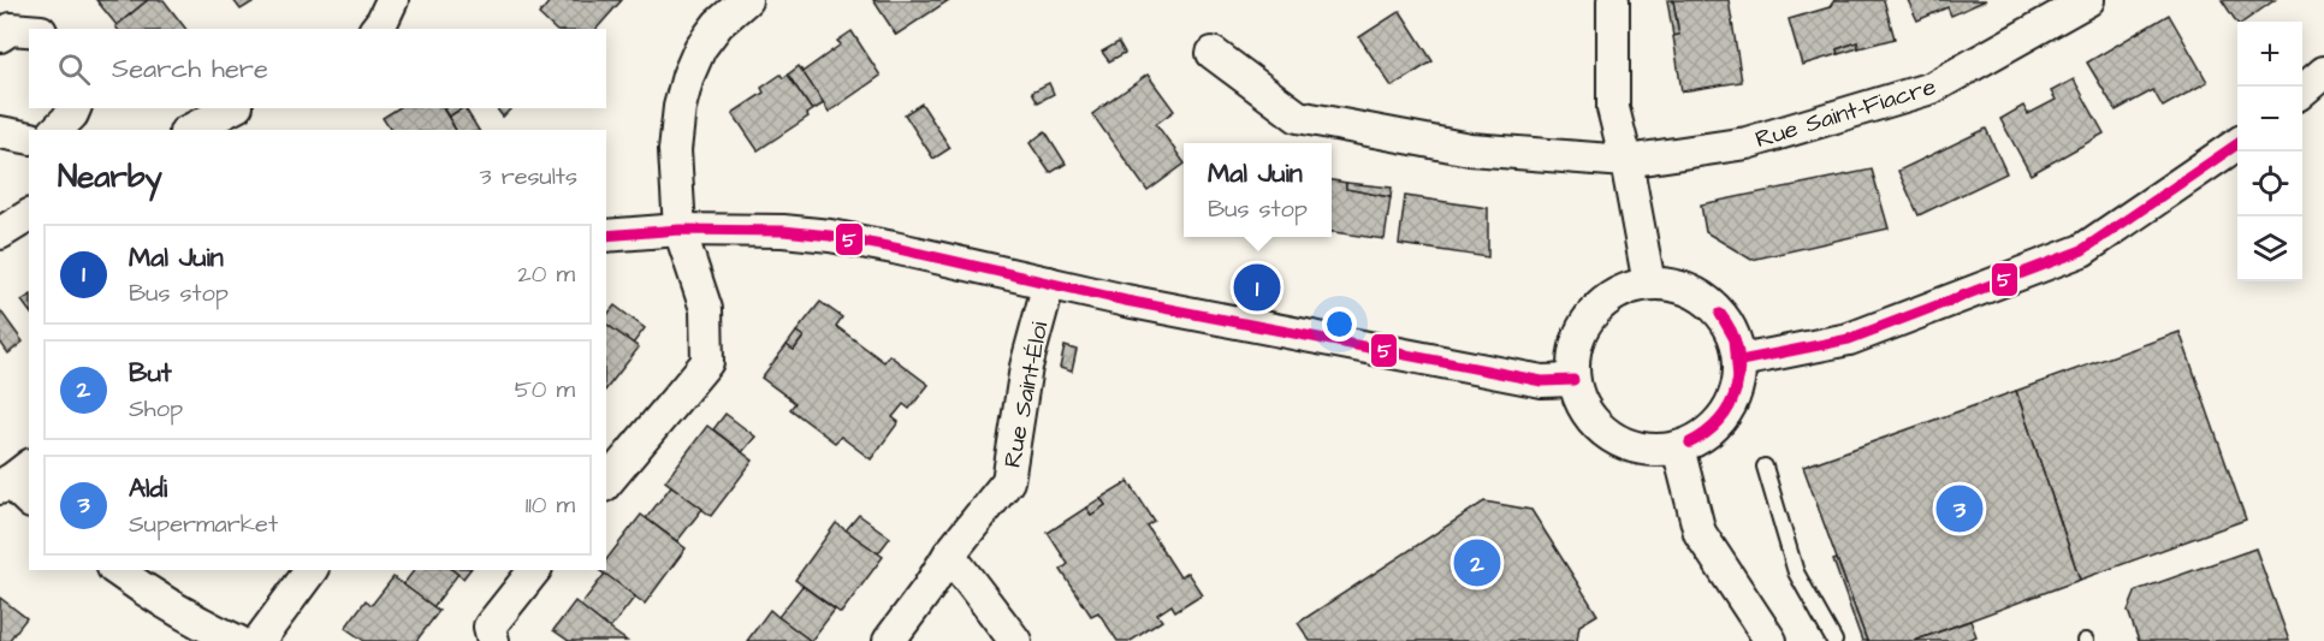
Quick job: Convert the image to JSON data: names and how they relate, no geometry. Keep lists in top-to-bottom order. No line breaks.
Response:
{"streets":{"street":["Rue Saint-Fiacre","Rue Saint-Éloi"]},"lines":["transit line 5"],"page":{"map_buttons":["+","−"],"search":"Search here","heading":["Nearby","3 results"],"popup":["Mal Juin","Bus stop"],"list":[{"mark":"1","name":"Mal Juin","note":"Bus stop","value":"20 m"},{"mark":"2","name":"But","note":"Shop","value":"50 m"},{"mark":"3","name":"Aldi","note":"Supermarket","value":"110 m"}],"pins":["1","3","2"]}}
